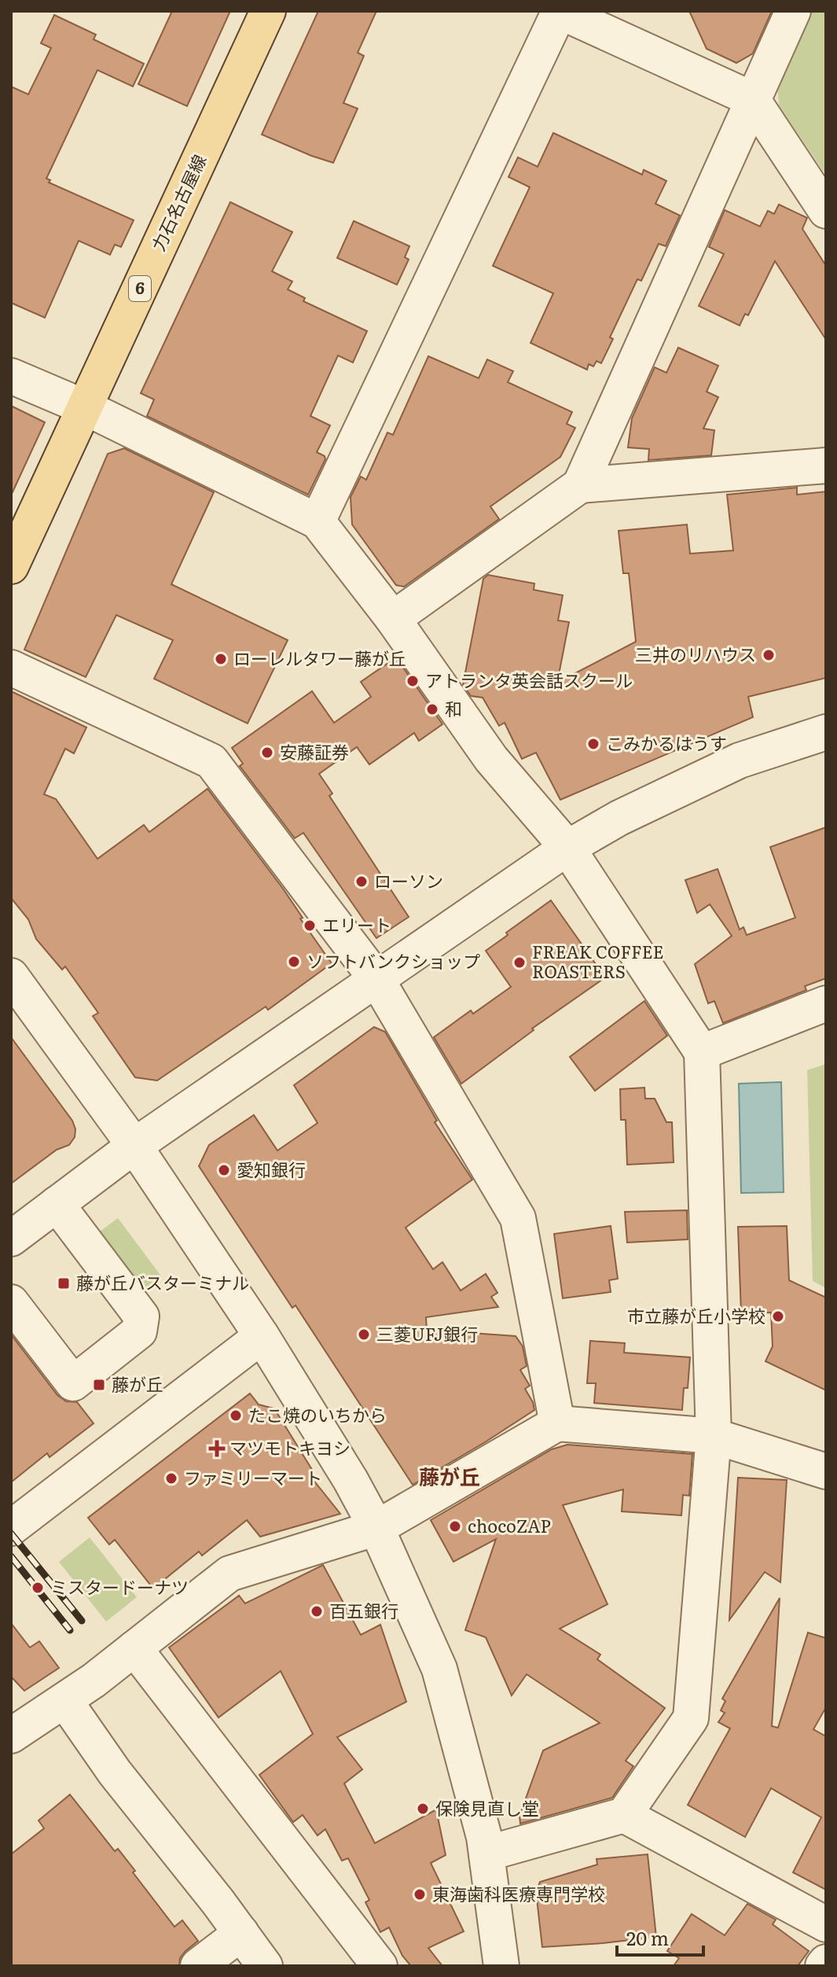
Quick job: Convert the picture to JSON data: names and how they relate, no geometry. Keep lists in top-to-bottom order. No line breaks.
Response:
{"streets":{"main road":["力石名古屋線","6"]},"districts":["藤が丘"],"places":{"other":["三井のリハウス","ローレルタワー藤が丘","アトランタ英会話スクール","和","こみかるはうす","安藤証券","ローソン","エリート","ソフトバンクショップ","FREAK COFFEE ROASTERS","愛知銀行","市立藤が丘小学校","三菱UFJ銀行","たこ焼のいちから","ファミリーマート","chocoZAP","ミスタードーナツ","百五銀行","保険見直し堂","東海歯科医療専門学校"],"transit":["藤が丘バスターミナル","藤が丘"],"health":["マツモトキヨシ"]},"scale_bar":"20 m"}
